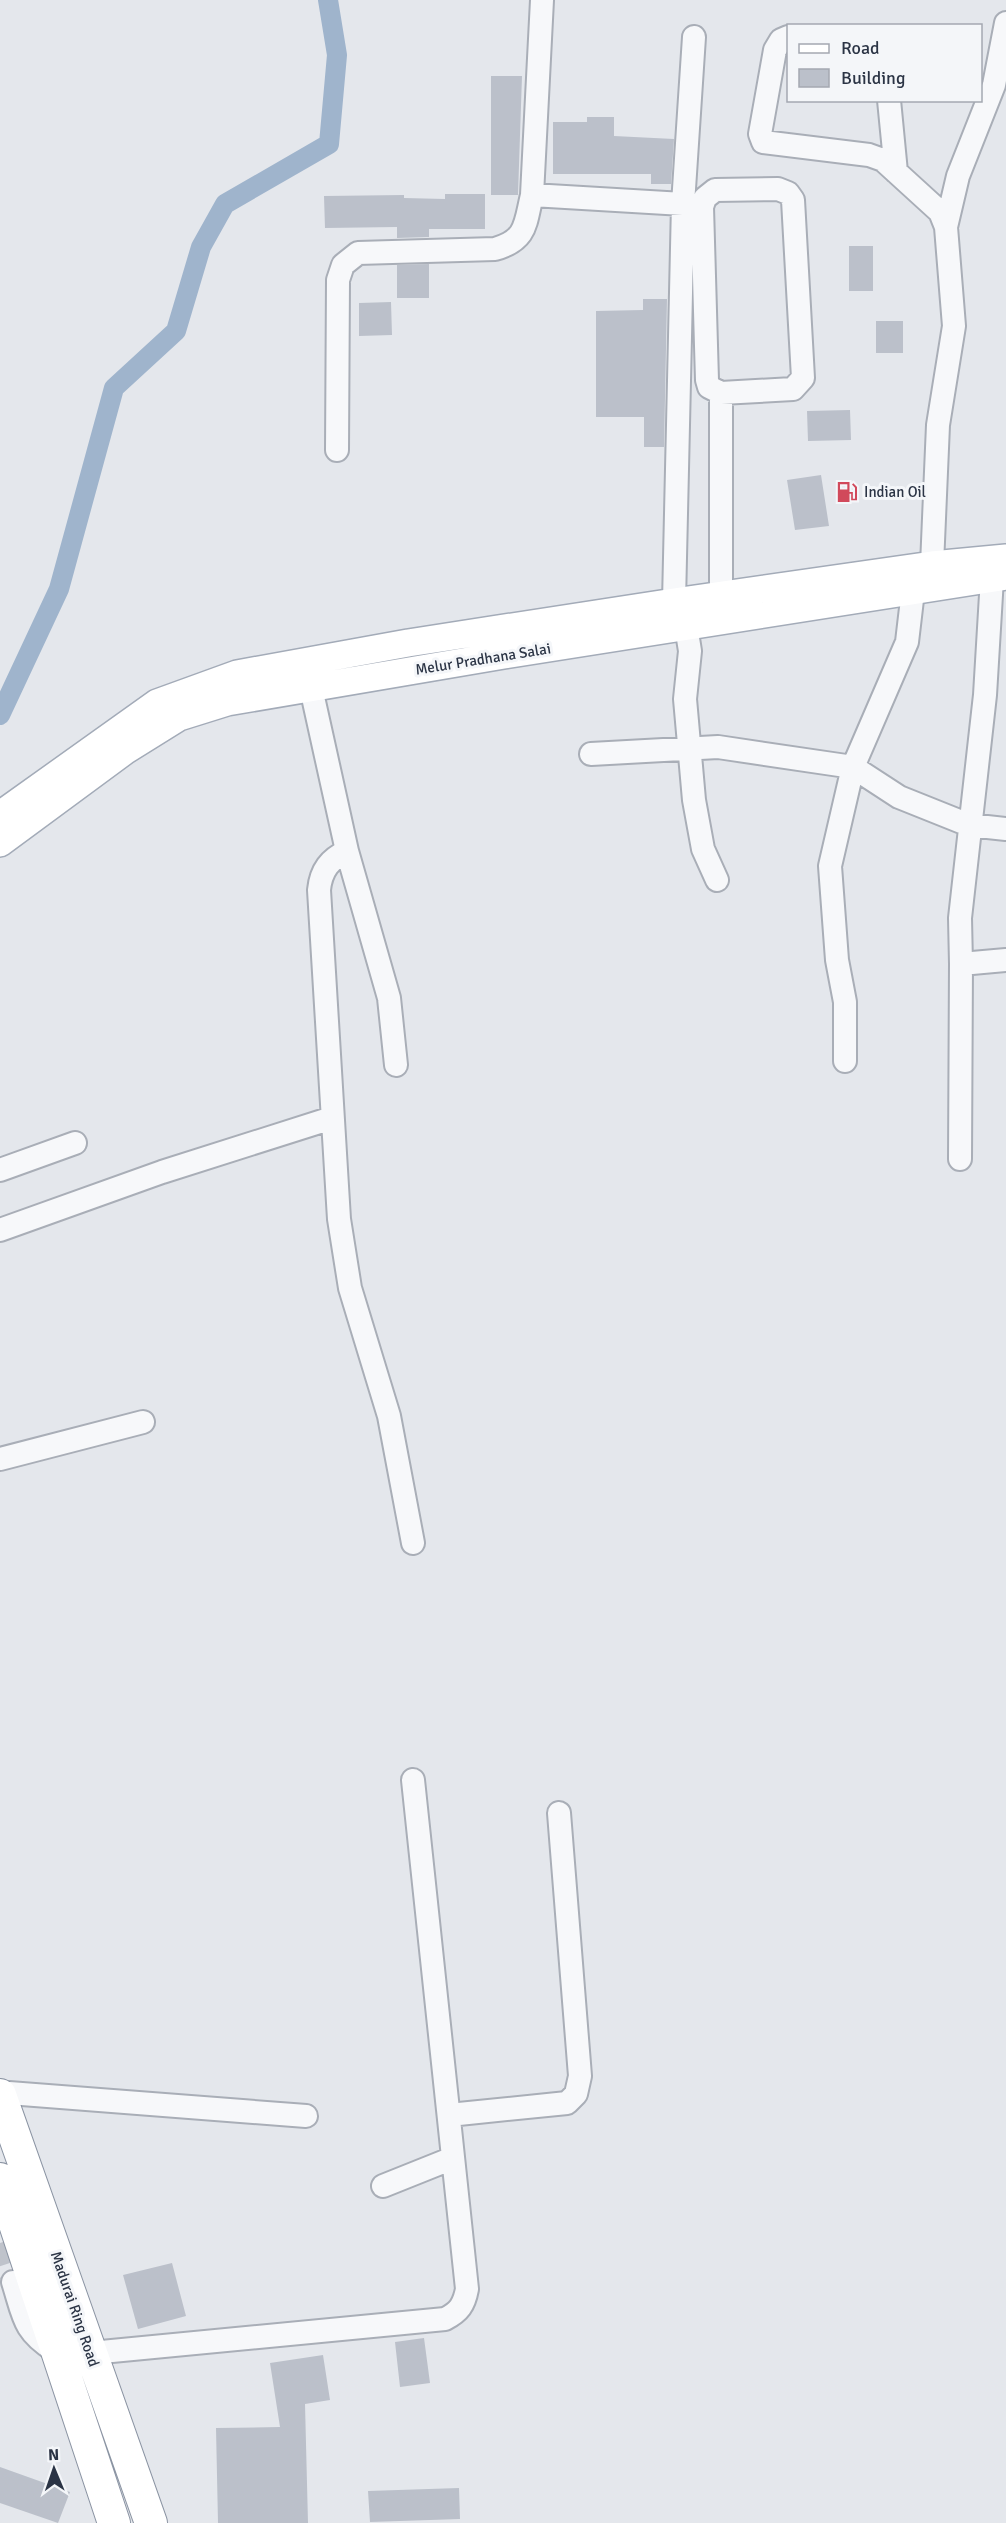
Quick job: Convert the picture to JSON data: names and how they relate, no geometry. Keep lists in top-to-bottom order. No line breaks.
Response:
{"streets":{"highway":["Madurai Ring Road"],"main road":["Melur Pradhana Salai"]},"places":{"fuel station":["Indian Oil"]},"legend":["Road","Building"],"north":"top"}
